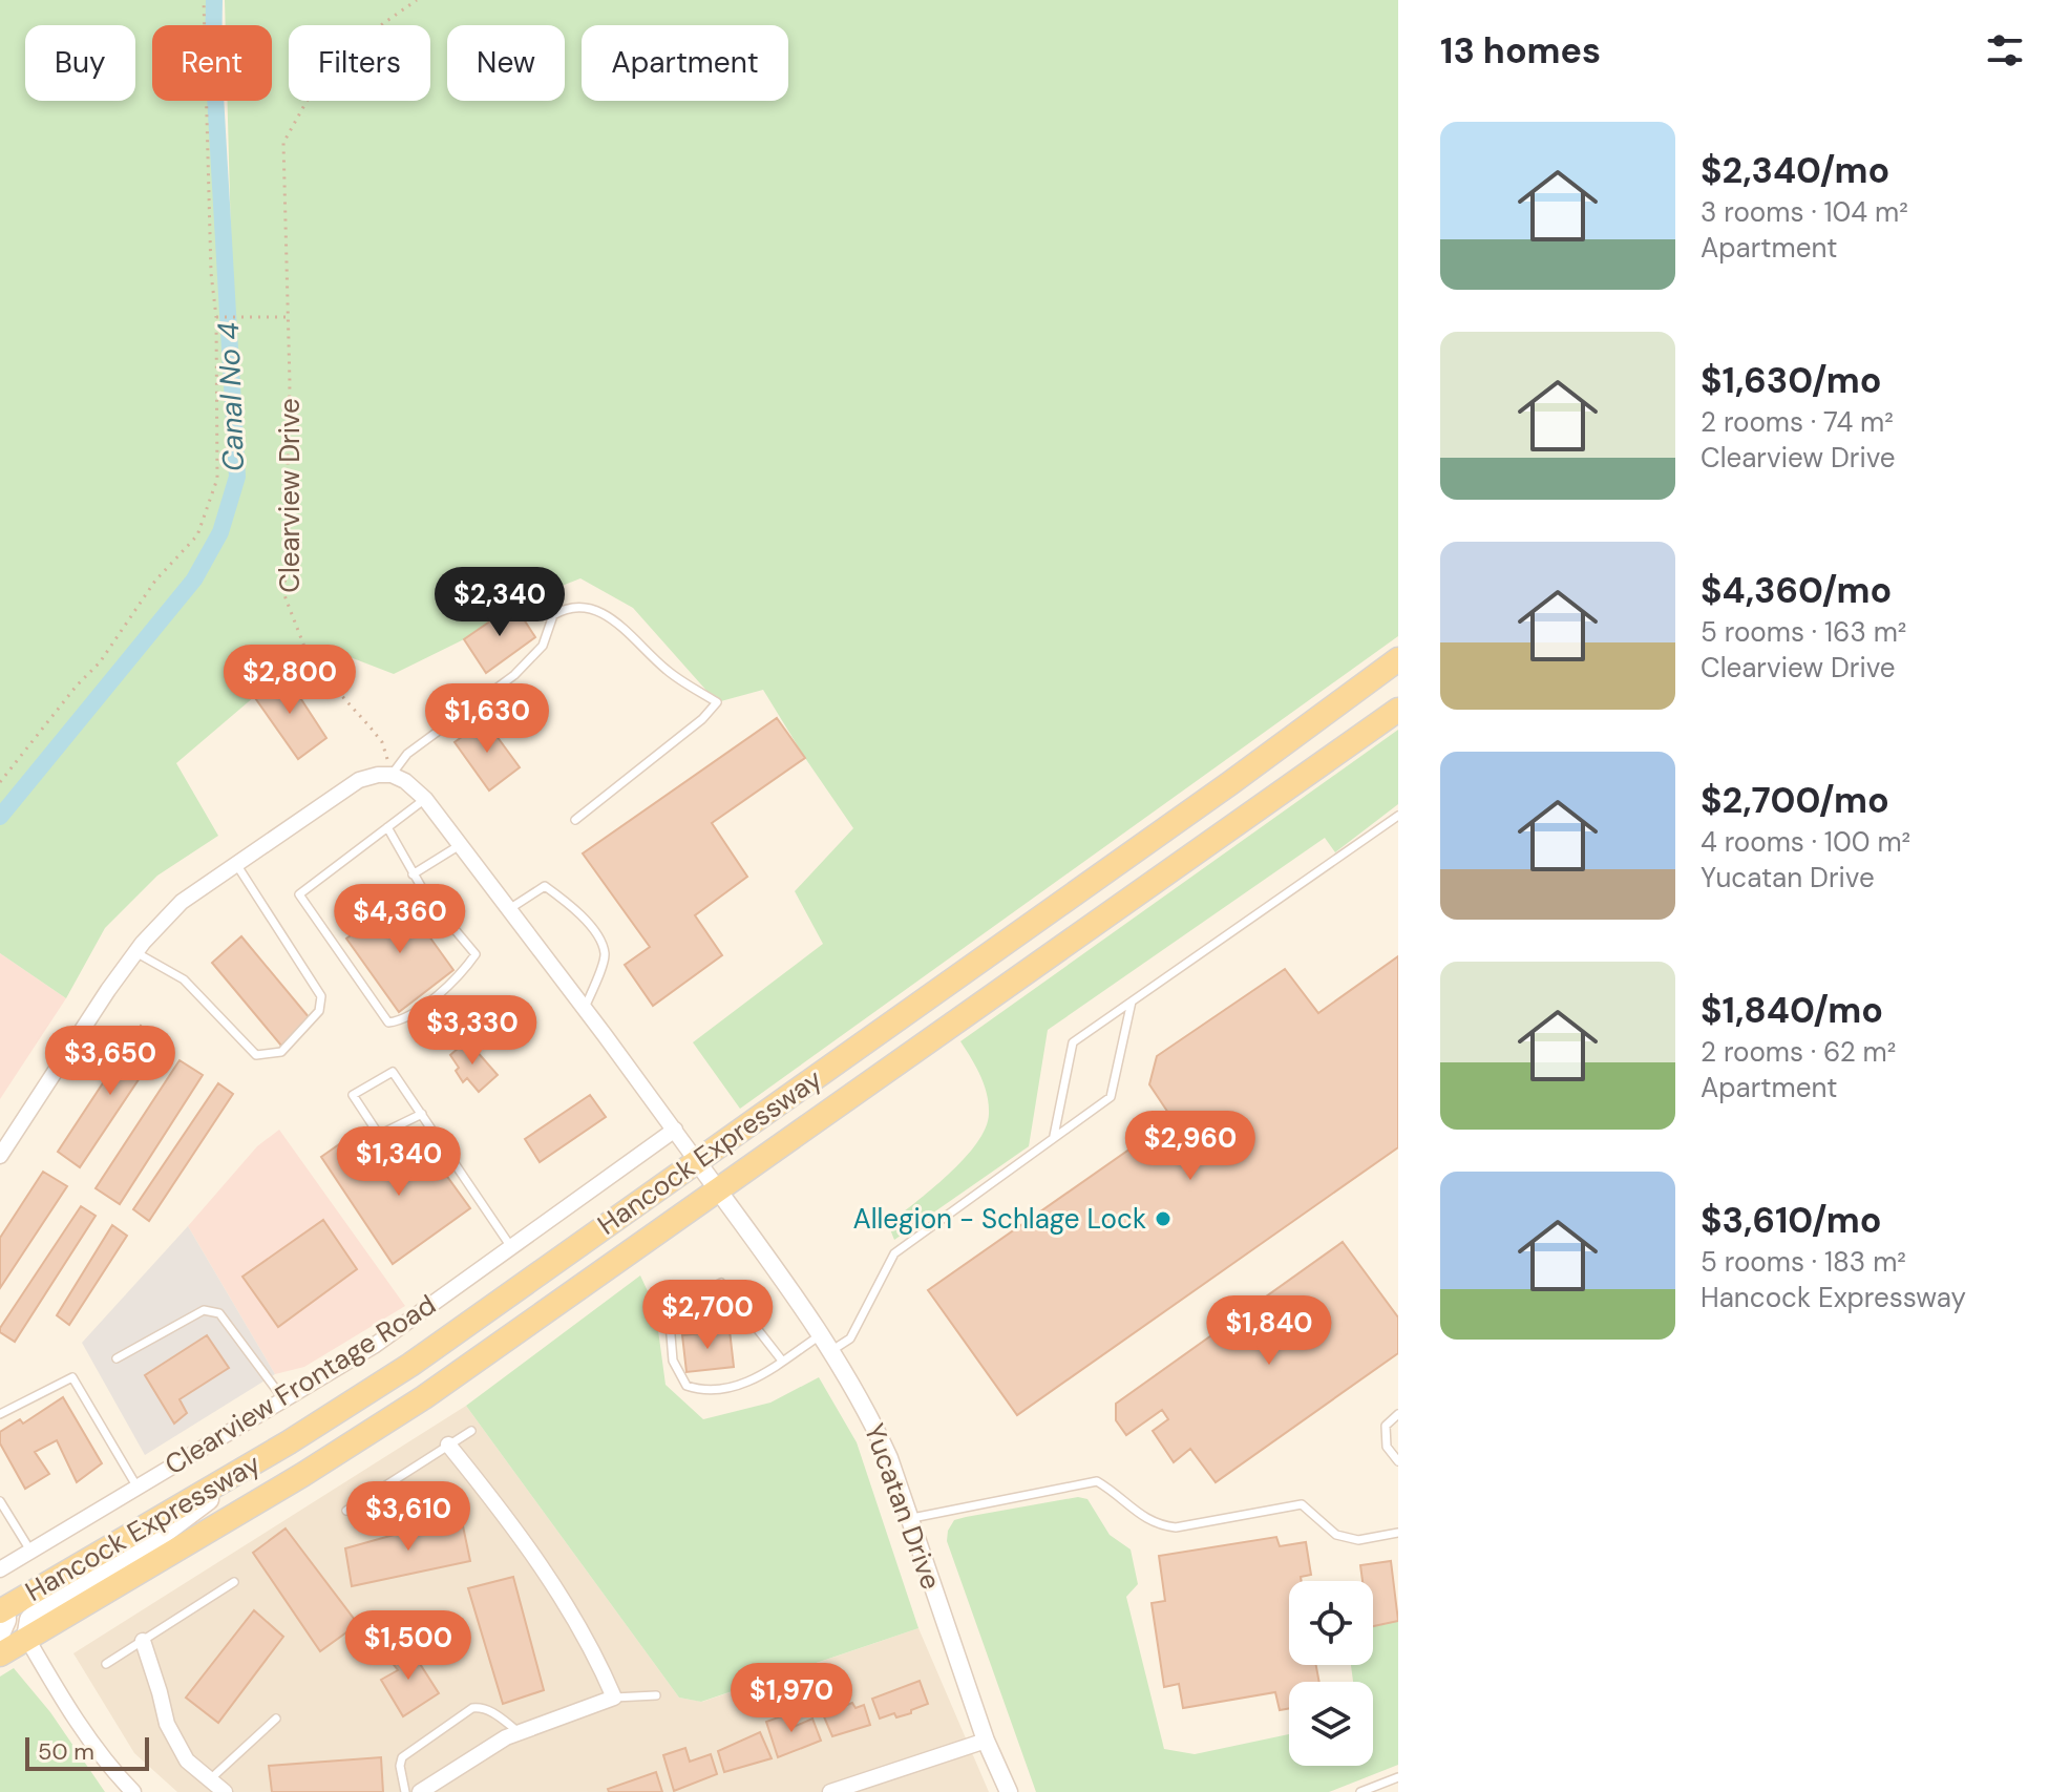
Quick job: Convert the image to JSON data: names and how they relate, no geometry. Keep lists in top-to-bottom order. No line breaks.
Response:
{"streets":{"main road":["Hancock Expressway"],"street":["Clearview Frontage Road","Yucatan Drive"],"path":["Clearview Drive"]},"crossings":[["Hancock Expressway","Yucatan Drive"]],"water":["Canal No 4"],"places":["Allegion - Schlage Lock"],"scale_bar":"50 m","page":{"heading":"13 homes","chip":["Buy","Rent","Filters","New","Apartment"],"list":[{"name":"$2,340/mo","note":"3 rooms · 104 m² · Apartment"},{"name":"$1,630/mo","note":"2 rooms · 74 m² · Clearview Drive"},{"name":"$4,360/mo","note":"5 rooms · 163 m² · Clearview Drive"},{"name":"$2,700/mo","note":"4 rooms · 100 m² · Yucatan Drive"},{"name":"$1,840/mo","note":"2 rooms · 62 m² · Apartment"},{"name":"$3,610/mo","note":"5 rooms · 183 m² · Hancock Expressway"}],"price":["$2,340","$2,800","$1,630","$4,360","$3,330","$3,650","$2,960","$1,340","$2,700","$1,840","$3,610","$1,500","$1,970"],"scale":"50 m"}}
